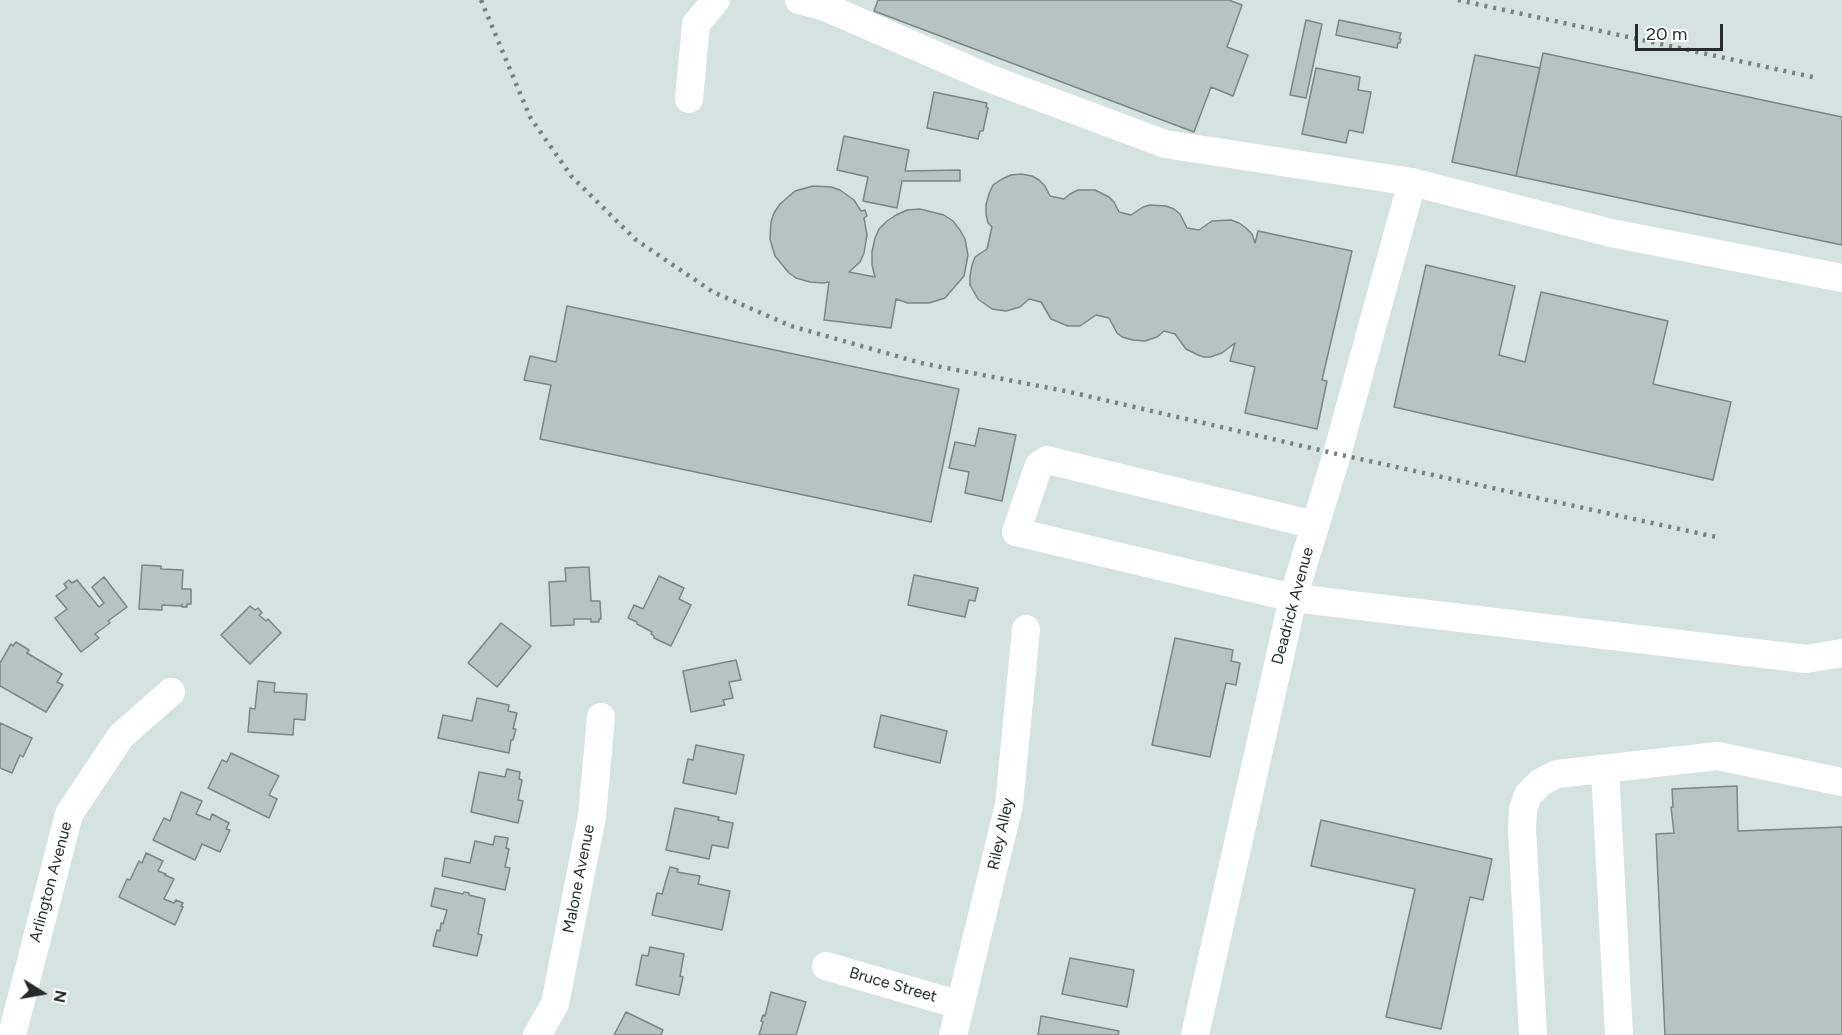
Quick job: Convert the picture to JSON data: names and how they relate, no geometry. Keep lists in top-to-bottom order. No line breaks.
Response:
{"streets":{"street":["Deadrick Avenue","Riley Alley","Malone Avenue","Arlington Avenue","Bruce Street"]},"crossings":[["Riley Alley","Bruce Street"]],"scale_bar":"20 m","north":"right"}
